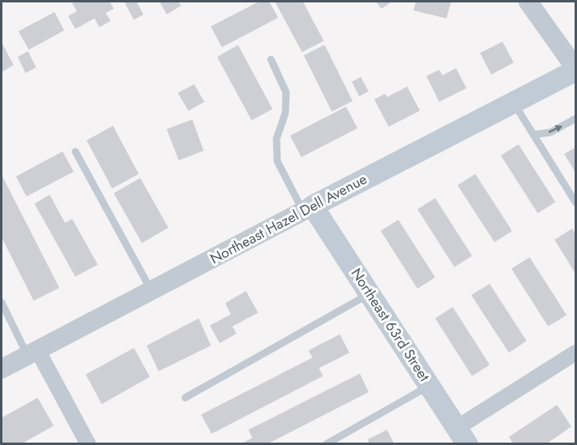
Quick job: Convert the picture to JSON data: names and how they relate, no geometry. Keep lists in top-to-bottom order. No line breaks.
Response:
{"streets":{"main road":["Northeast Hazel Dell Avenue","Northeast 63rd Street"]},"crossings":[["Northeast Hazel Dell Avenue","Northeast 63rd Street"]]}
